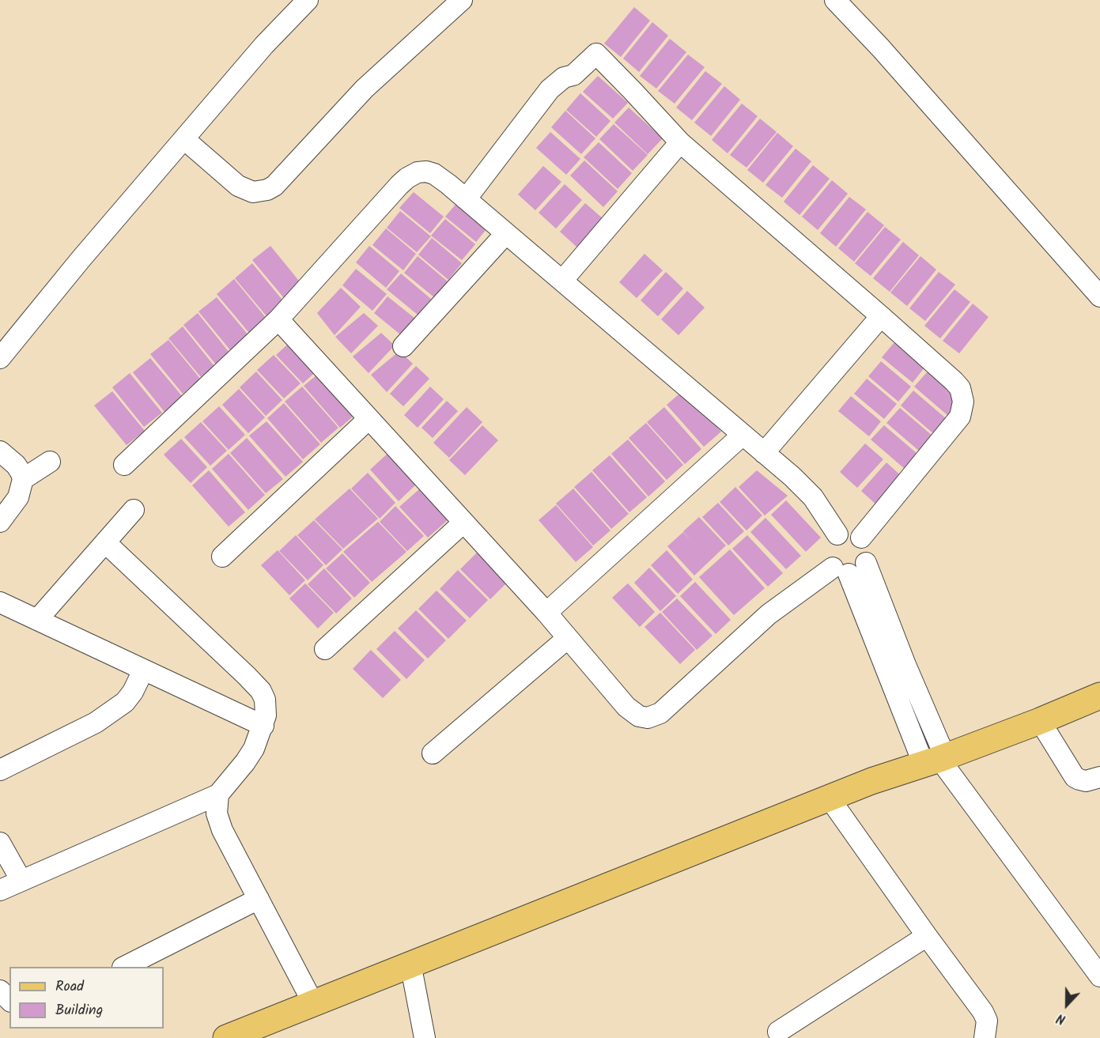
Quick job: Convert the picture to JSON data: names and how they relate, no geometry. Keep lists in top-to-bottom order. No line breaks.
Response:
{"legend":["Road","Building"],"north":"bottom"}
